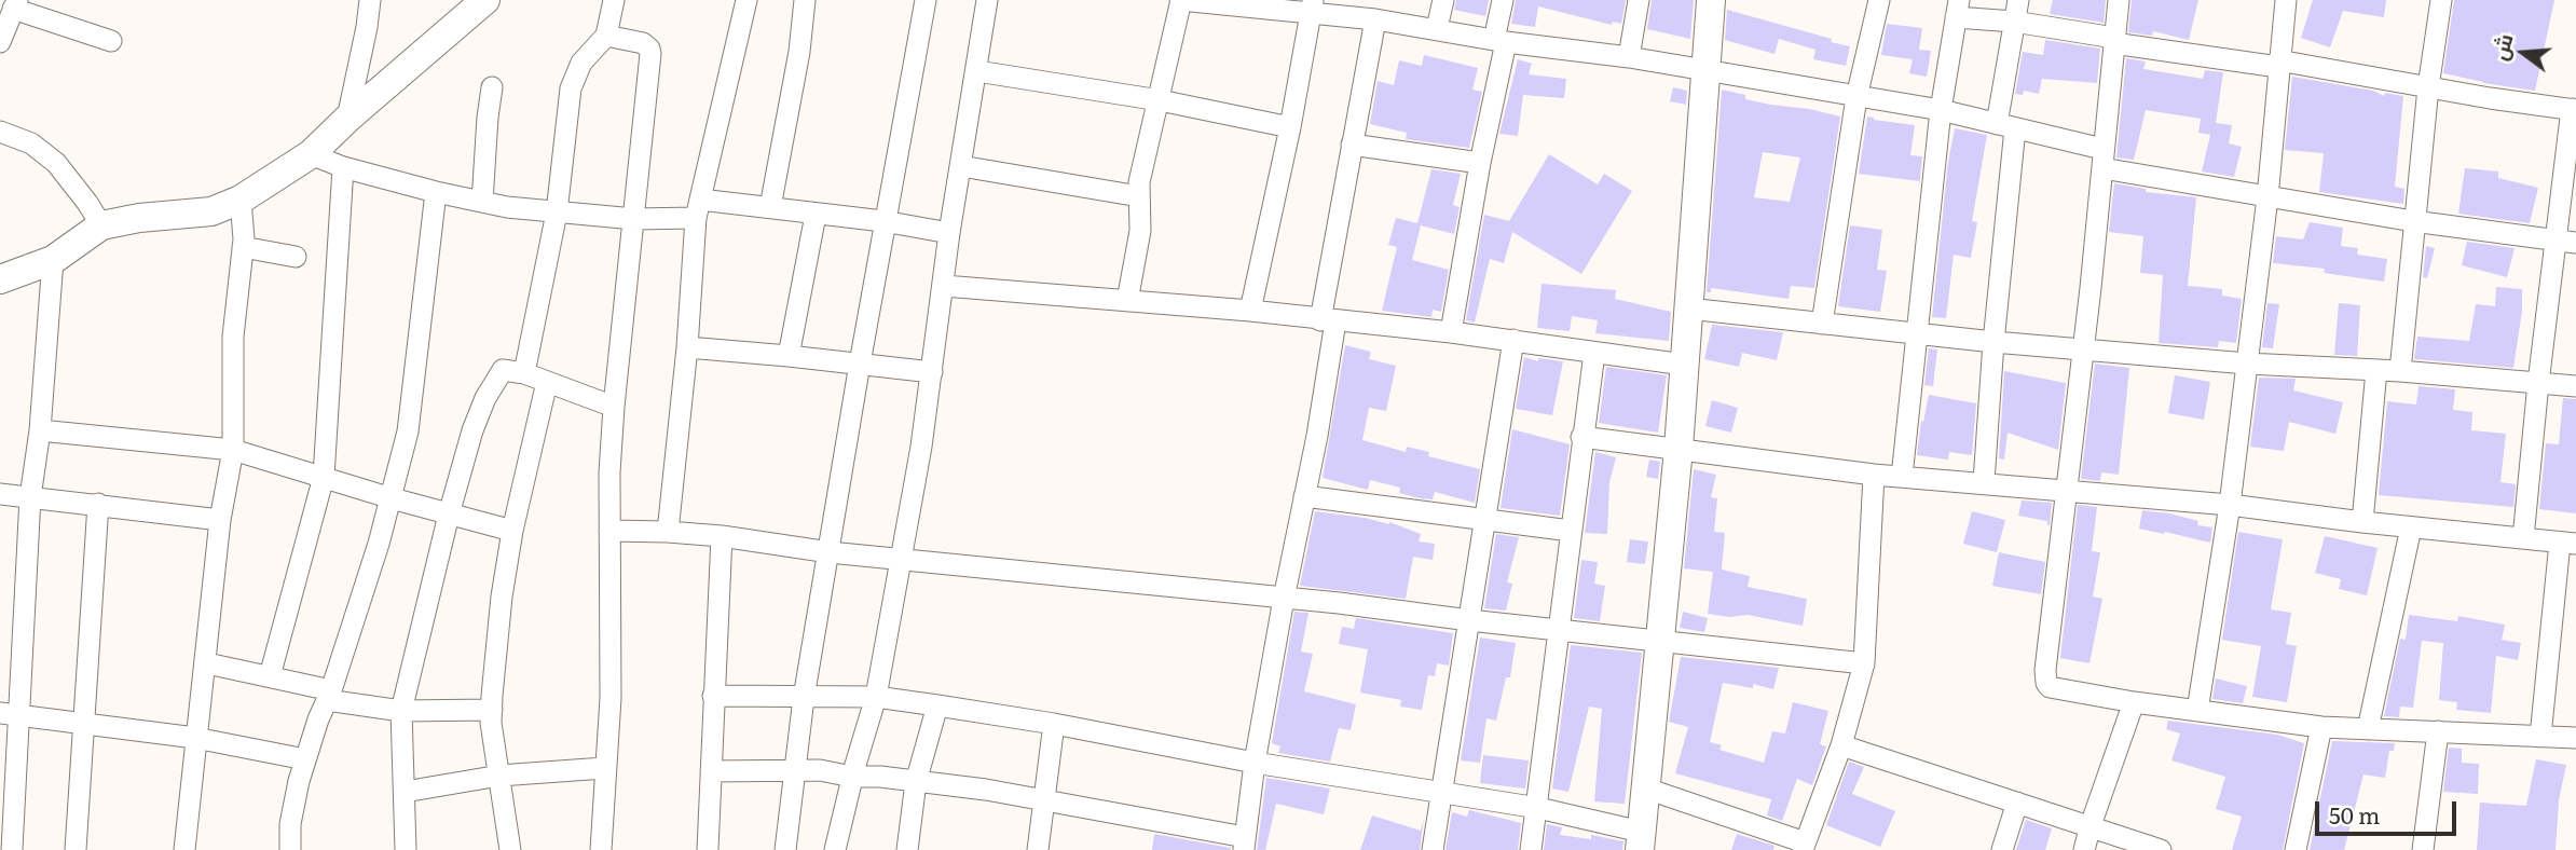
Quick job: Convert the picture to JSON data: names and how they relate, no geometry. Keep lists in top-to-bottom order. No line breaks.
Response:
{"scale_bar":"50 m","north":"left"}
